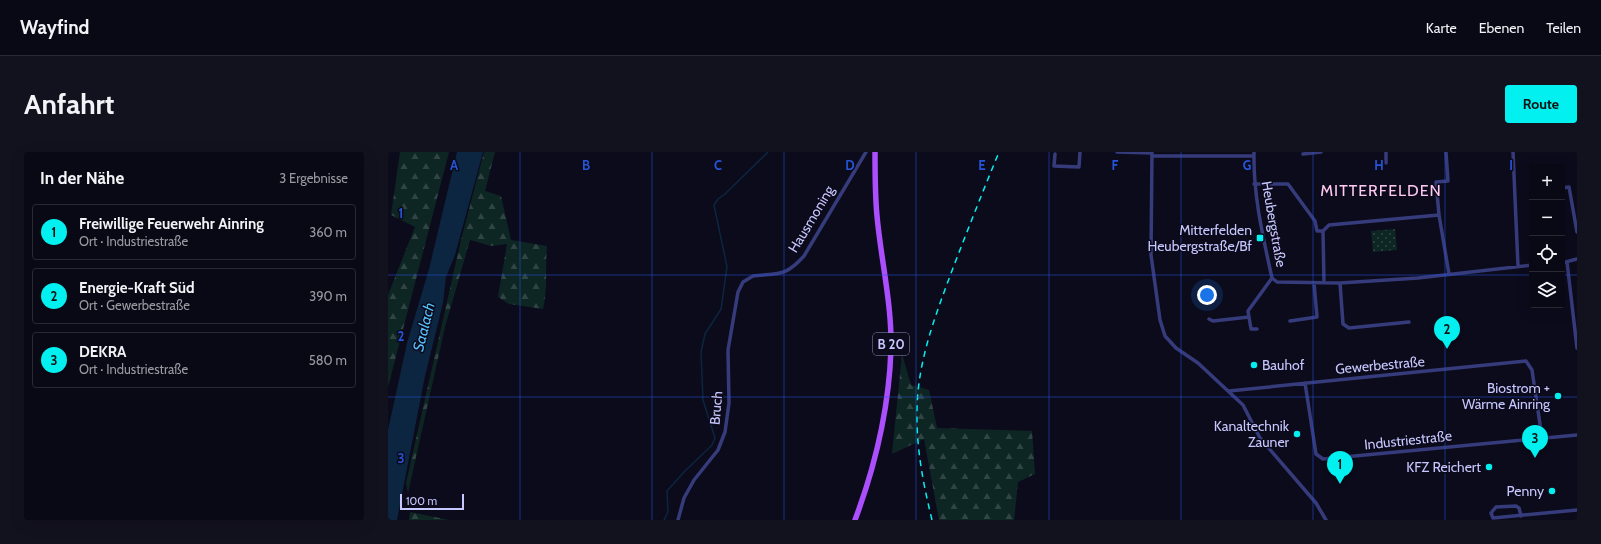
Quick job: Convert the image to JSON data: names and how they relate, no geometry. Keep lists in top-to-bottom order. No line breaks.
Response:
{"streets":{"main road":["B 20"],"street":["Hausmoning","Heubergstraße","Gewerbestraße","Bruch","Industriestraße"]},"crossings":[["Hausmoning","Bruch"],["Gewerbestraße","Industriestraße"]],"districts":["MITTERFELDEN"],"water":["Saalach"],"places":{"transit":["Mitterfelden Heubergstraße/Bf"],"other":["Bauhof","Biostrom + Wärme Ainring","Kanaltechnik Zauner","KFZ Reichert","Penny"]},"scale_bar":"100 m","page":{"header":"Wayfind","nav":["Karte","Ebenen","Teilen"],"buttons":"Route","title":"Anfahrt","heading":["In der Nähe","3 Ergebnisse"],"map_buttons":["+","−"],"list":[{"mark":"1","name":"Freiwillige Feuerwehr Ainring","note":"Ort · Industriestraße","value":"360 m"},{"mark":"2","name":"Energie-Kraft Süd","note":"Ort · Gewerbestraße","value":"390 m"},{"mark":"3","name":"DEKRA","note":"Ort · Industriestraße","value":"580 m"}],"pins":["2","3","1"],"scale":"100 m"},"grid":{"columns":["A","B","C","D","E","F","G","H","I"],"rows":["1","2","3"]}}
